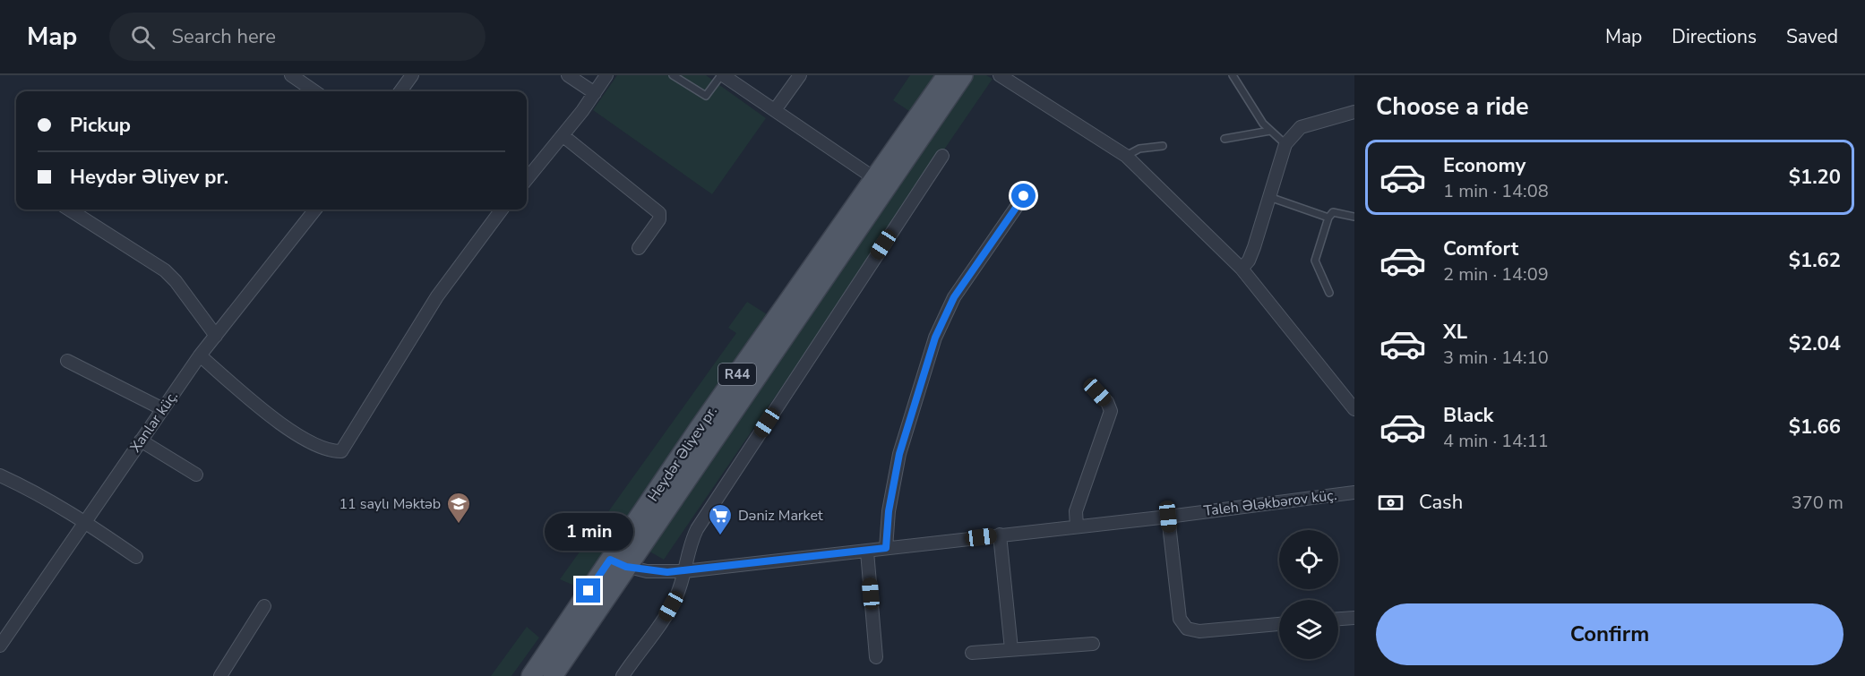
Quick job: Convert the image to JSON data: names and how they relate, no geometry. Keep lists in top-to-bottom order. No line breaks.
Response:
{"streets":{"main road":["R44","Heydər Əliyev pr."],"street":["Xanlar küç.","Taleh Ələkbərov küç."]},"crossings":[["Heydər Əliyev pr.","Taleh Ələkbərov küç."]],"places":{"school or university":["11 saylı Məktəb"],"supermarket":["Dəniz Market"]},"page":{"header":"Map","search":"Search here","nav":["Map","Directions","Saved"],"heading":"Choose a ride","banner":["Pickup","Heydər Əliyev pr."],"list":[{"name":"Economy","note":"1 min · 14:08","value":"$1.20"},{"name":"Comfort","note":"2 min · 14:09","value":"$1.62"},{"name":"XL","note":"3 min · 14:10","value":"$2.04"},{"name":"Black","note":"4 min · 14:11","value":"$1.66"}],"pay":["Cash","370 m"],"bubble":"1 min","buttons":"Confirm"}}
